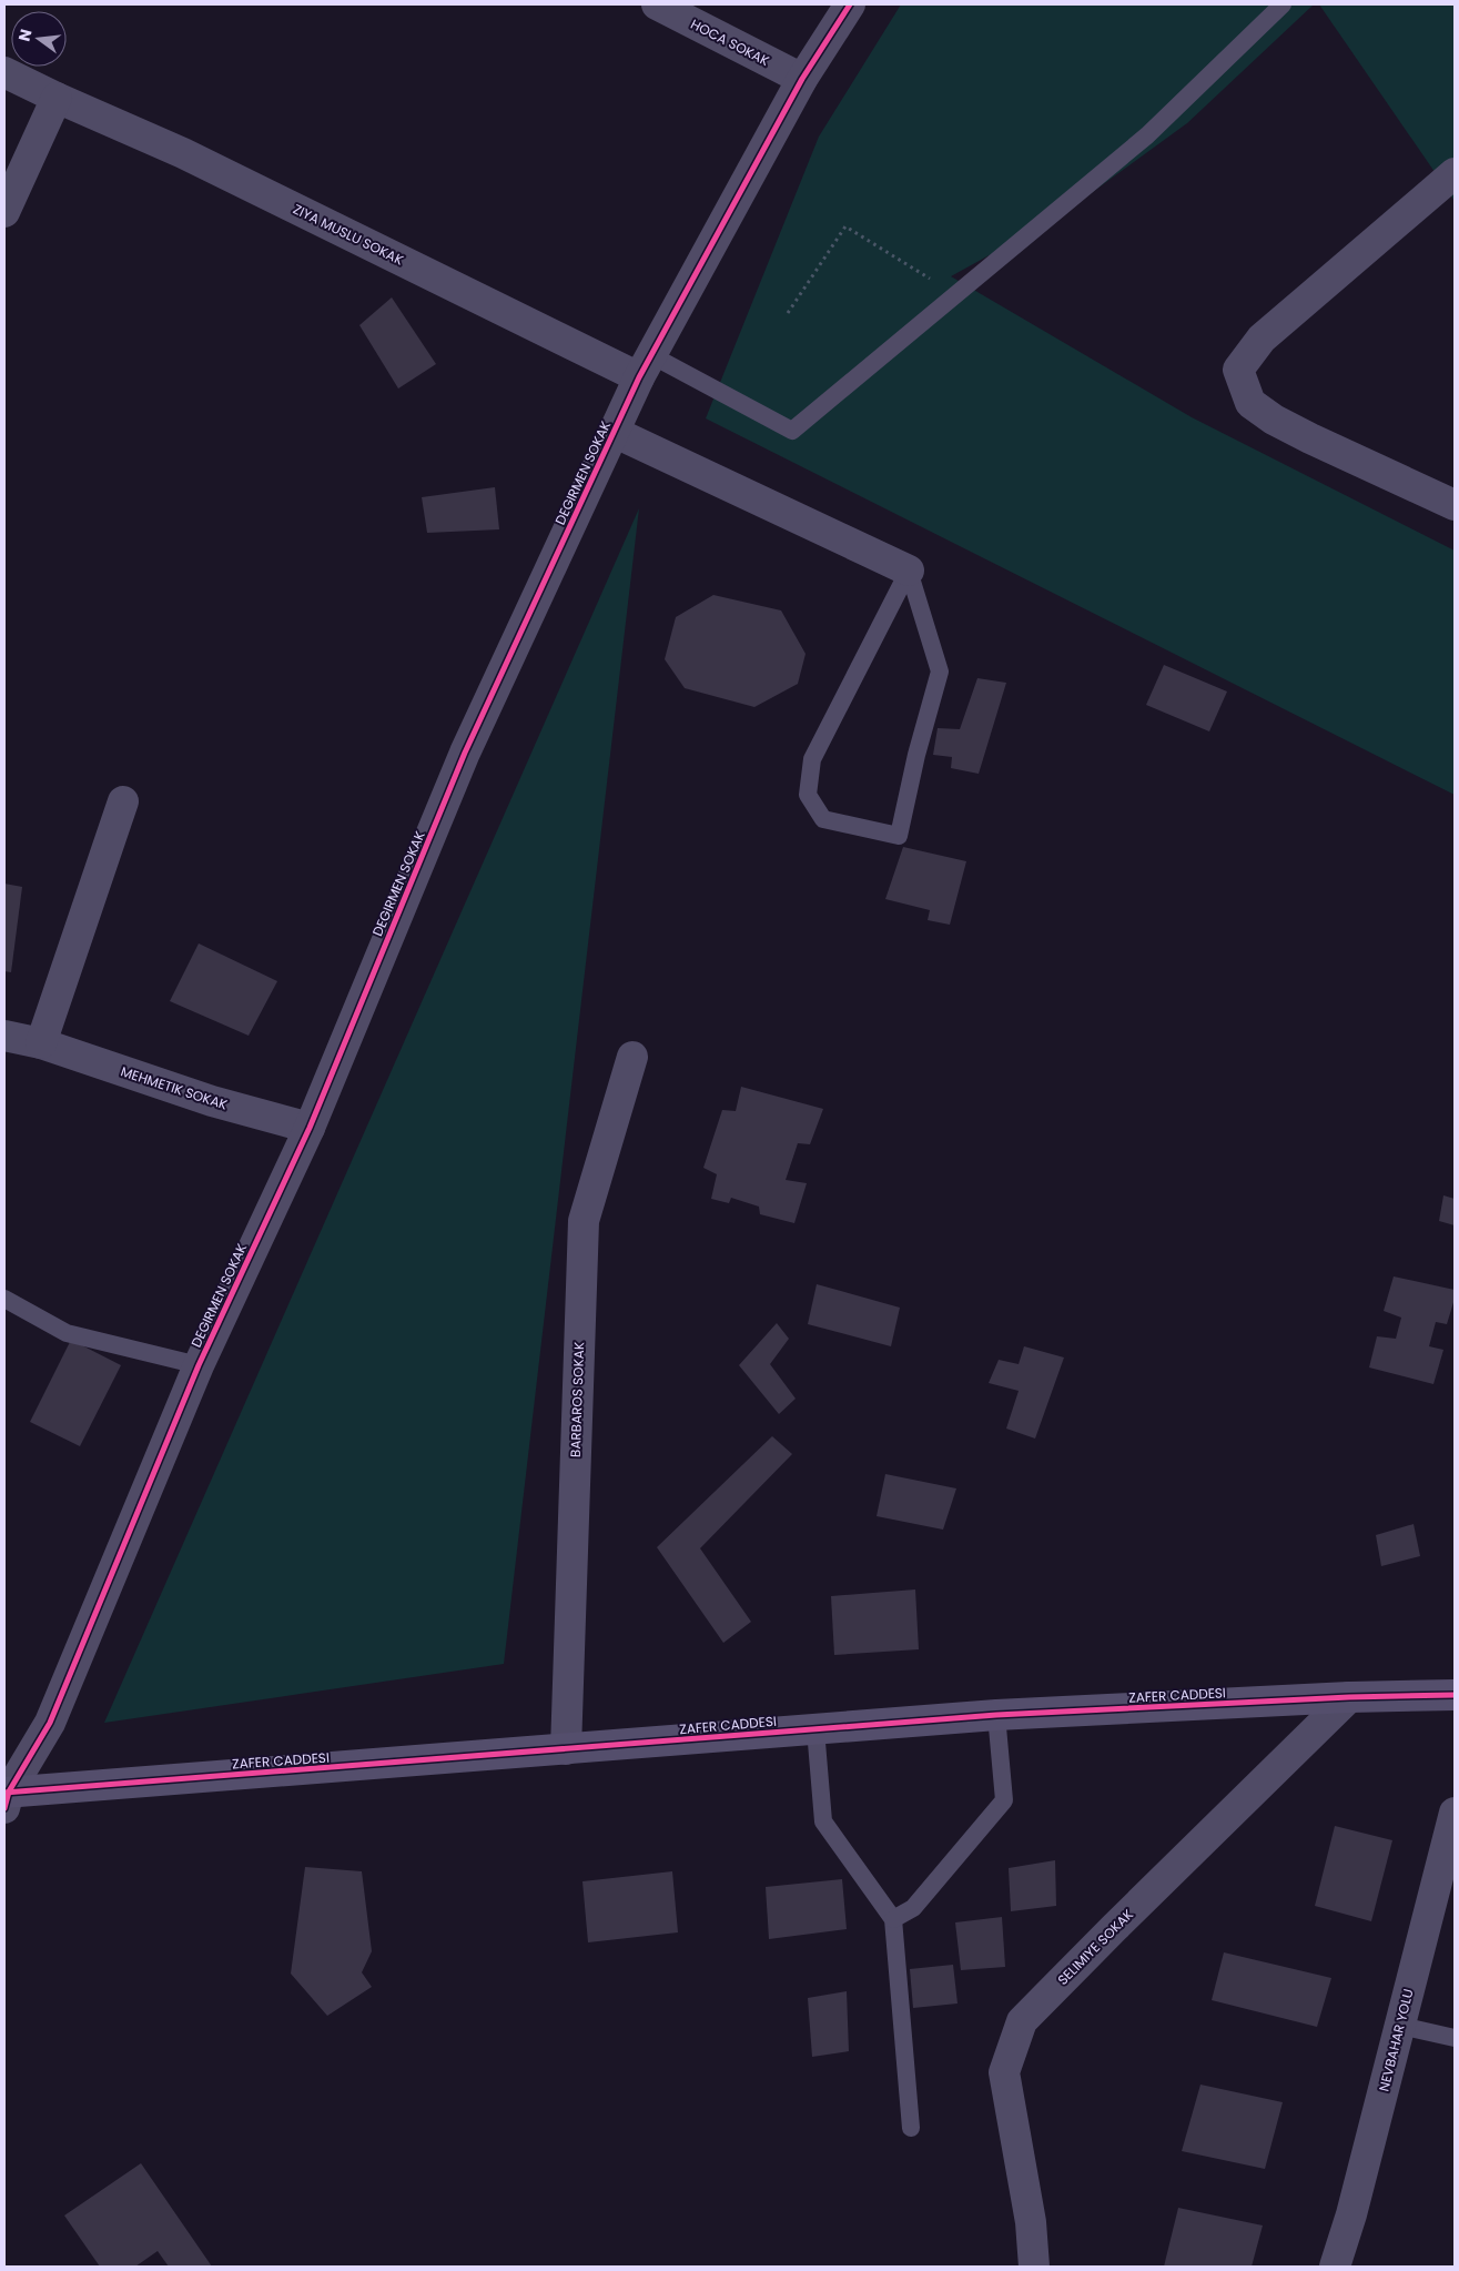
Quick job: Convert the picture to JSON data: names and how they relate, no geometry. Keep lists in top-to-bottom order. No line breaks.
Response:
{"streets":{"street":["HOCA SOKAK","ZIYA MUSLU SOKAK","DEGIRMEN SOKAK","MEHMETIK SOKAK","BARBAROS SOKAK","ZAFER CADDESI","SELIMIYE SOKAK","NEVBAHAR YOLU"]},"crossings":[["HOCA SOKAK","DEGIRMEN SOKAK"],["ZIYA MUSLU SOKAK","DEGIRMEN SOKAK"],["DEGIRMEN SOKAK","MEHMETIK SOKAK"],["DEGIRMEN SOKAK","ZAFER CADDESI"],["BARBAROS SOKAK","ZAFER CADDESI"],["ZAFER CADDESI","SELIMIYE SOKAK"]],"north":"left"}
